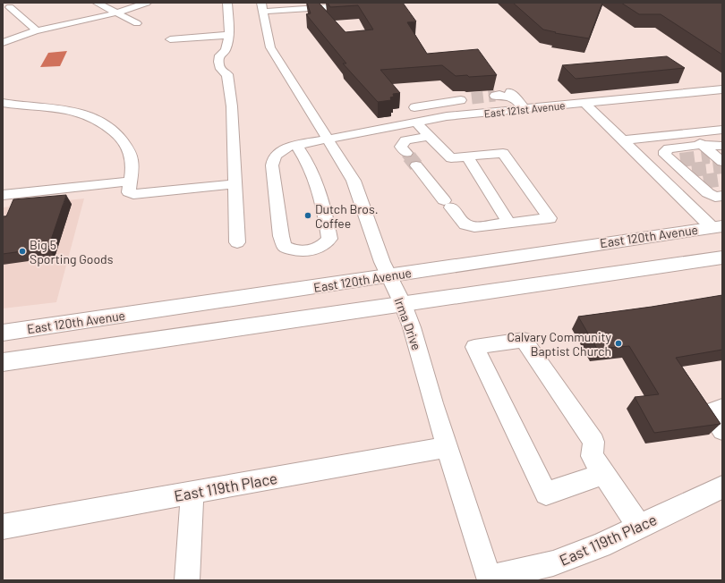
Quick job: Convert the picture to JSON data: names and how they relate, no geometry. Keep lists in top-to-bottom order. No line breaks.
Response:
{"streets":{"main road":["East 120th Avenue"],"street":["East 121st Avenue","Irma Drive","East 119th Place"]},"crossings":[["East 121st Avenue","Irma Drive"],["East 120th Avenue","Irma Drive"],["Irma Drive","East 119th Place"]],"places":["Dutch Bros. Coffee","Big 5 Sporting Goods","Calvary Community Baptist Church"]}
